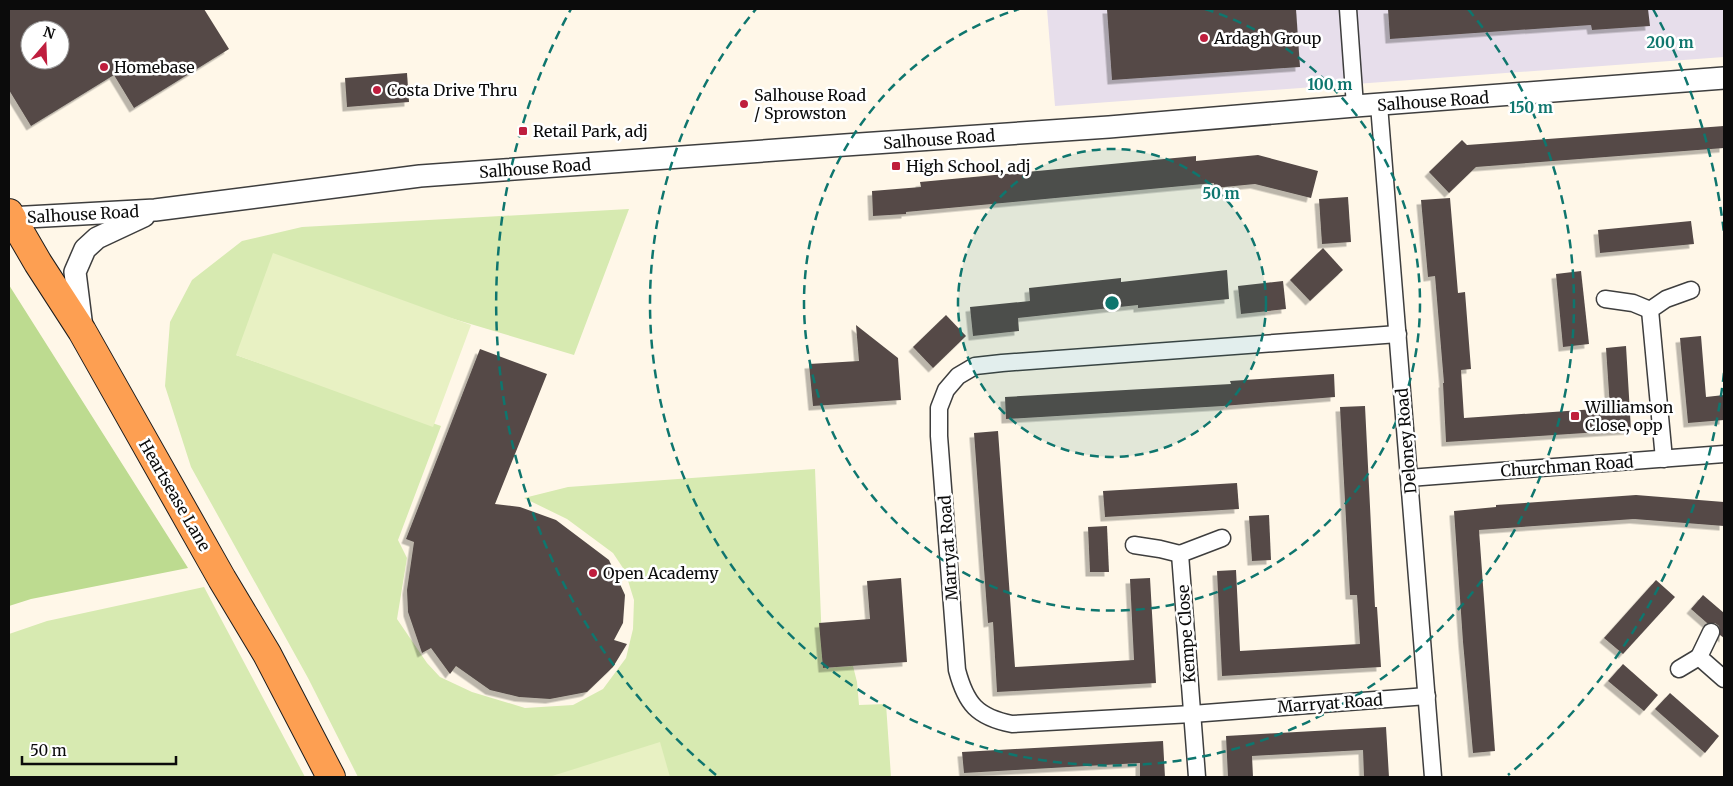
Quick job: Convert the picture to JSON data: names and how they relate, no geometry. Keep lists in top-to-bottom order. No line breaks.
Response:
{"streets":{"highway":["Heartsease Lane"],"street":["Salhouse Road","Deloney Road","Churchman Road","Marryat Road","Kempe Close"]},"crossings":[["Salhouse Road","Deloney Road"],["Salhouse Road","Heartsease Lane"],["Deloney Road","Churchman Road"],["Deloney Road","Marryat Road"],["Marryat Road","Kempe Close"]],"places":{"other":["Ardagh Group","Homebase","Costa Drive Thru","Salhouse Road / Sprowston","Open Academy"],"transit":["Retail Park, adj","High School, adj","Williamson Close, opp"]},"scale_bar":"50 m","north":"top","rings":["200 m","100 m","150 m","50 m"]}
